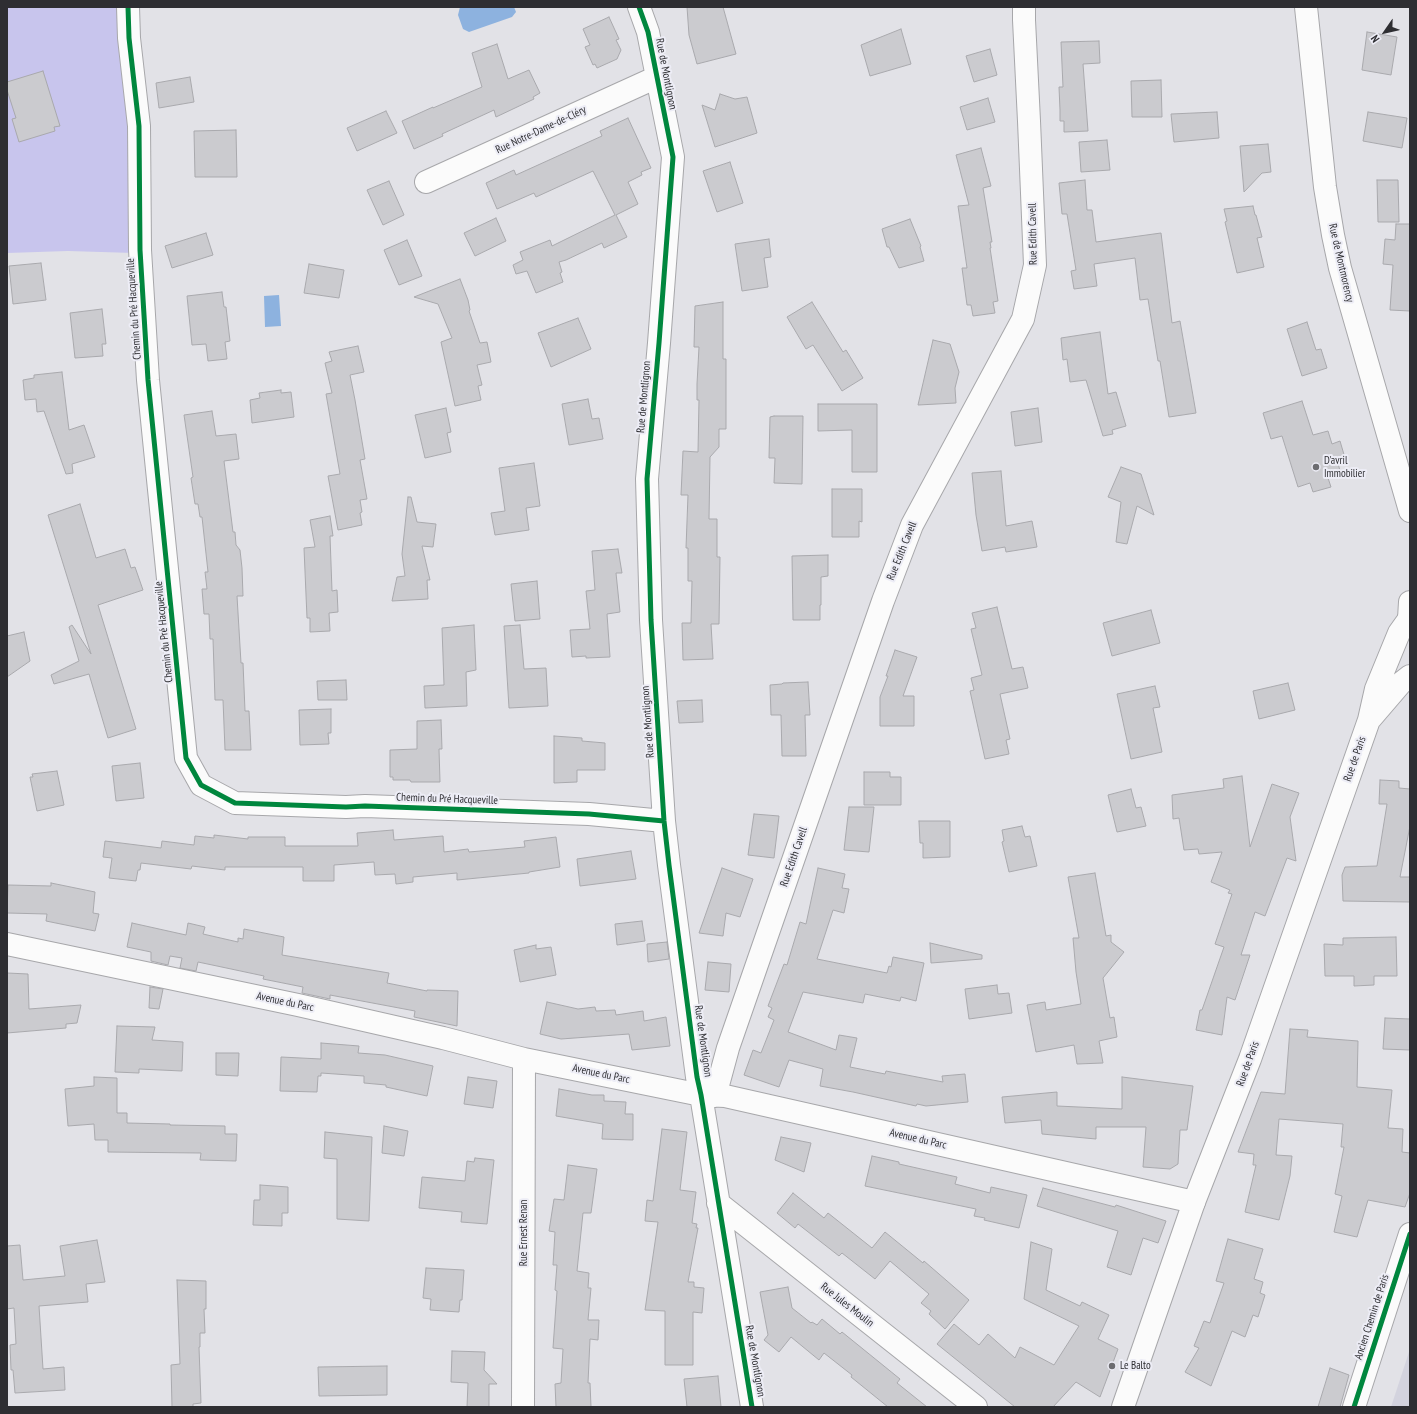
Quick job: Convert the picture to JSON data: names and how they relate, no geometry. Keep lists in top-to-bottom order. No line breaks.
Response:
{"streets":{"street":["Rue de Montlignon","Rue Notre-Dame-de-Cléry","Rue Edith Cavell","Rue de Montmorency","Chemin du Pré Hacqueville","Rue de Paris","Avenue du Parc","Rue Ernest Renan","Rue Jules Moulin","Ancien Chemin de Paris"]},"crossings":[["Rue de Montlignon","Rue Notre-Dame-de-Cléry"],["Rue de Montlignon","Rue Edith Cavell"],["Rue de Montlignon","Chemin du Pré Hacqueville"],["Rue de Montlignon","Avenue du Parc"],["Rue de Montlignon","Rue Jules Moulin"],["Rue Edith Cavell","Avenue du Parc"],["Rue de Paris","Avenue du Parc"],["Avenue du Parc","Rue Ernest Renan"]],"places":["D'avril Immobilier","Le Balto"],"north":"bottom left"}
